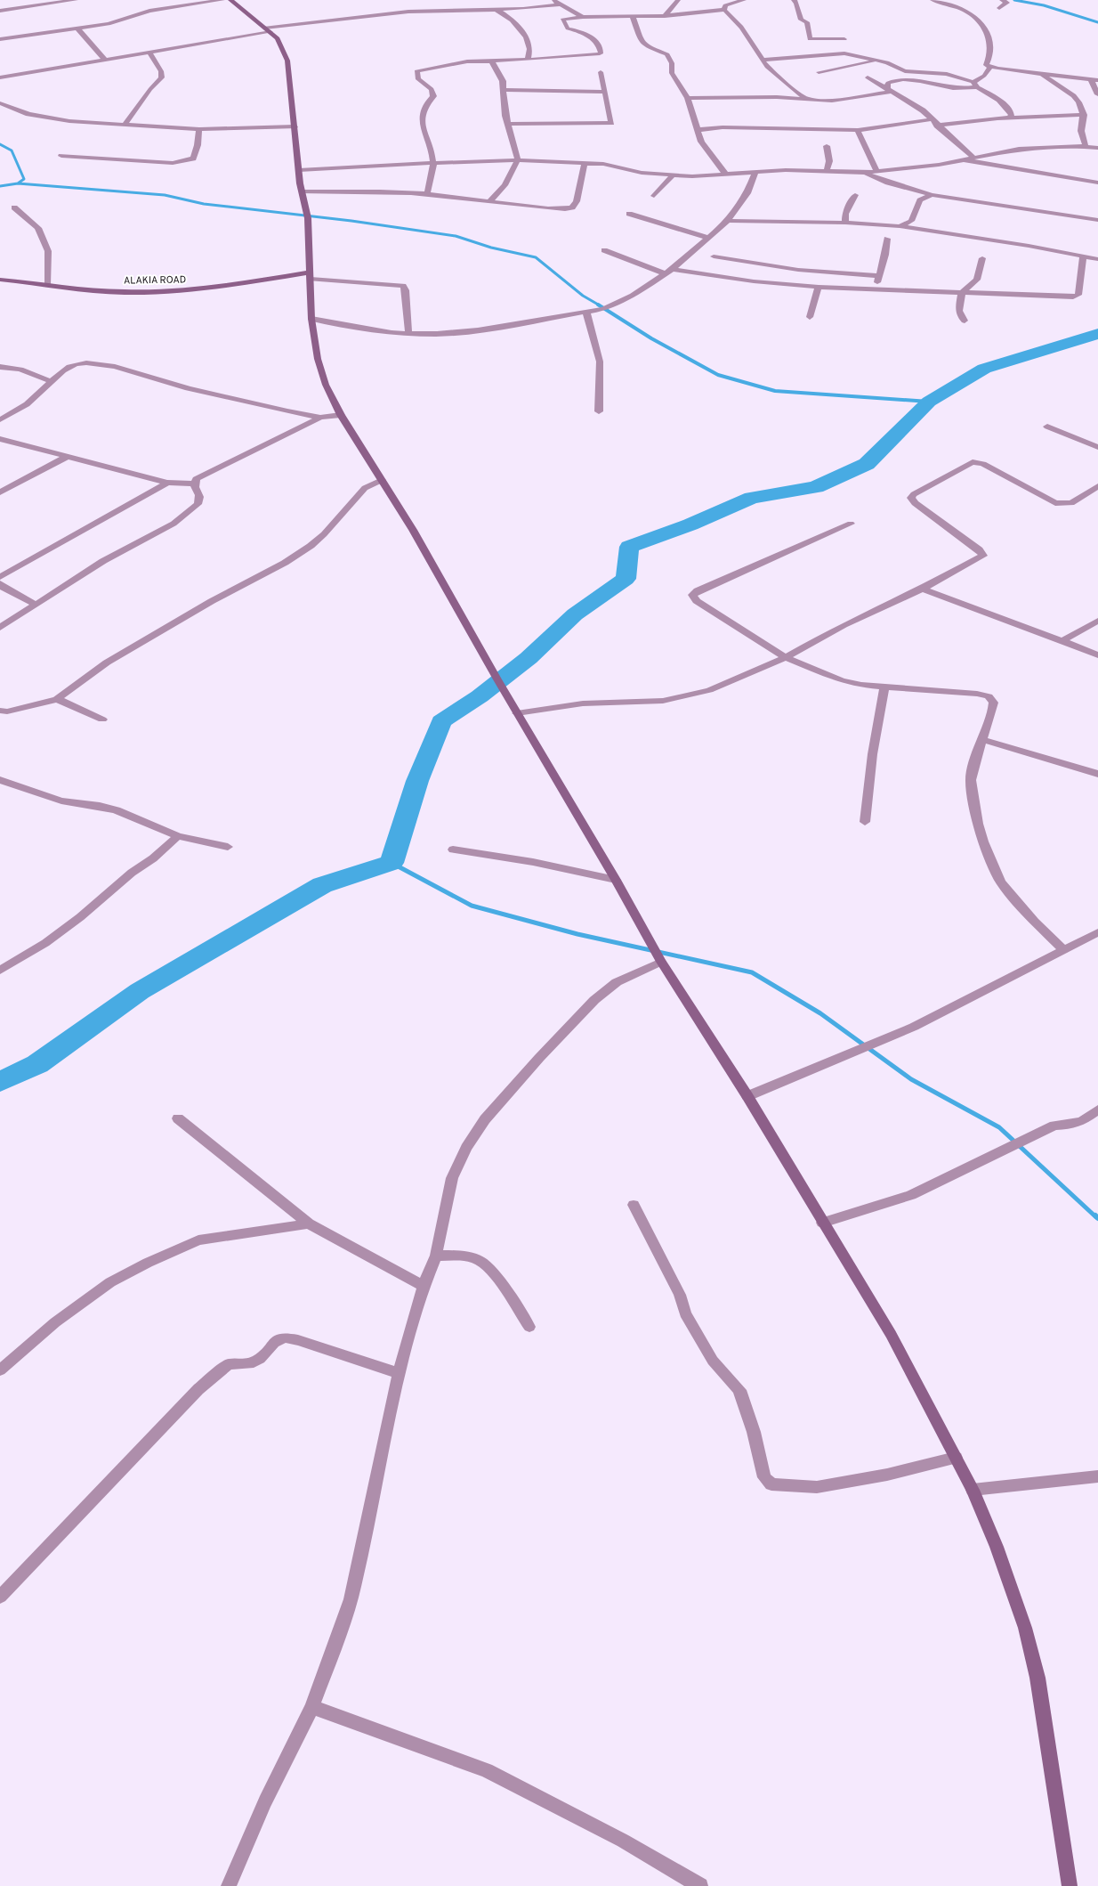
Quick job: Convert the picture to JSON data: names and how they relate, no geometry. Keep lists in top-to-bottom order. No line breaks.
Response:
{"streets":{"main road":["ALAKIA ROAD"]}}
